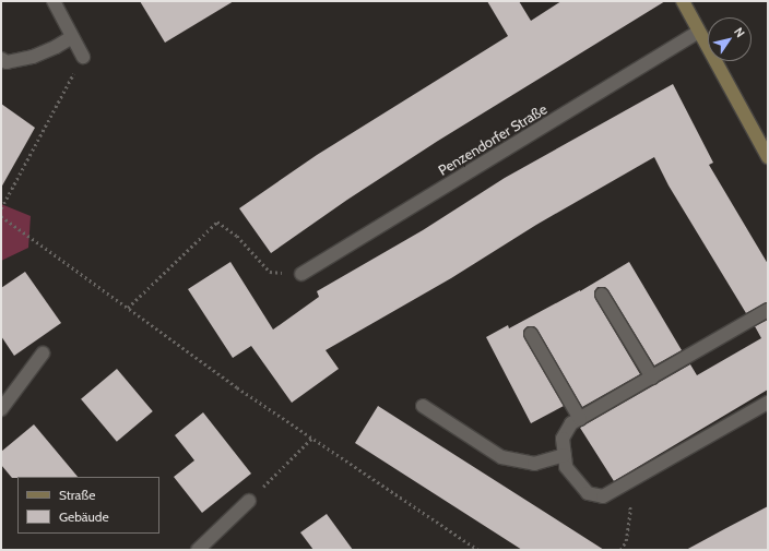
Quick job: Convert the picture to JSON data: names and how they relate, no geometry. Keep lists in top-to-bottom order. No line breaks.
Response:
{"streets":{"street":["Penzendorfer Straße"]},"legend":["Straße","Gebäude"],"north":"top right"}
